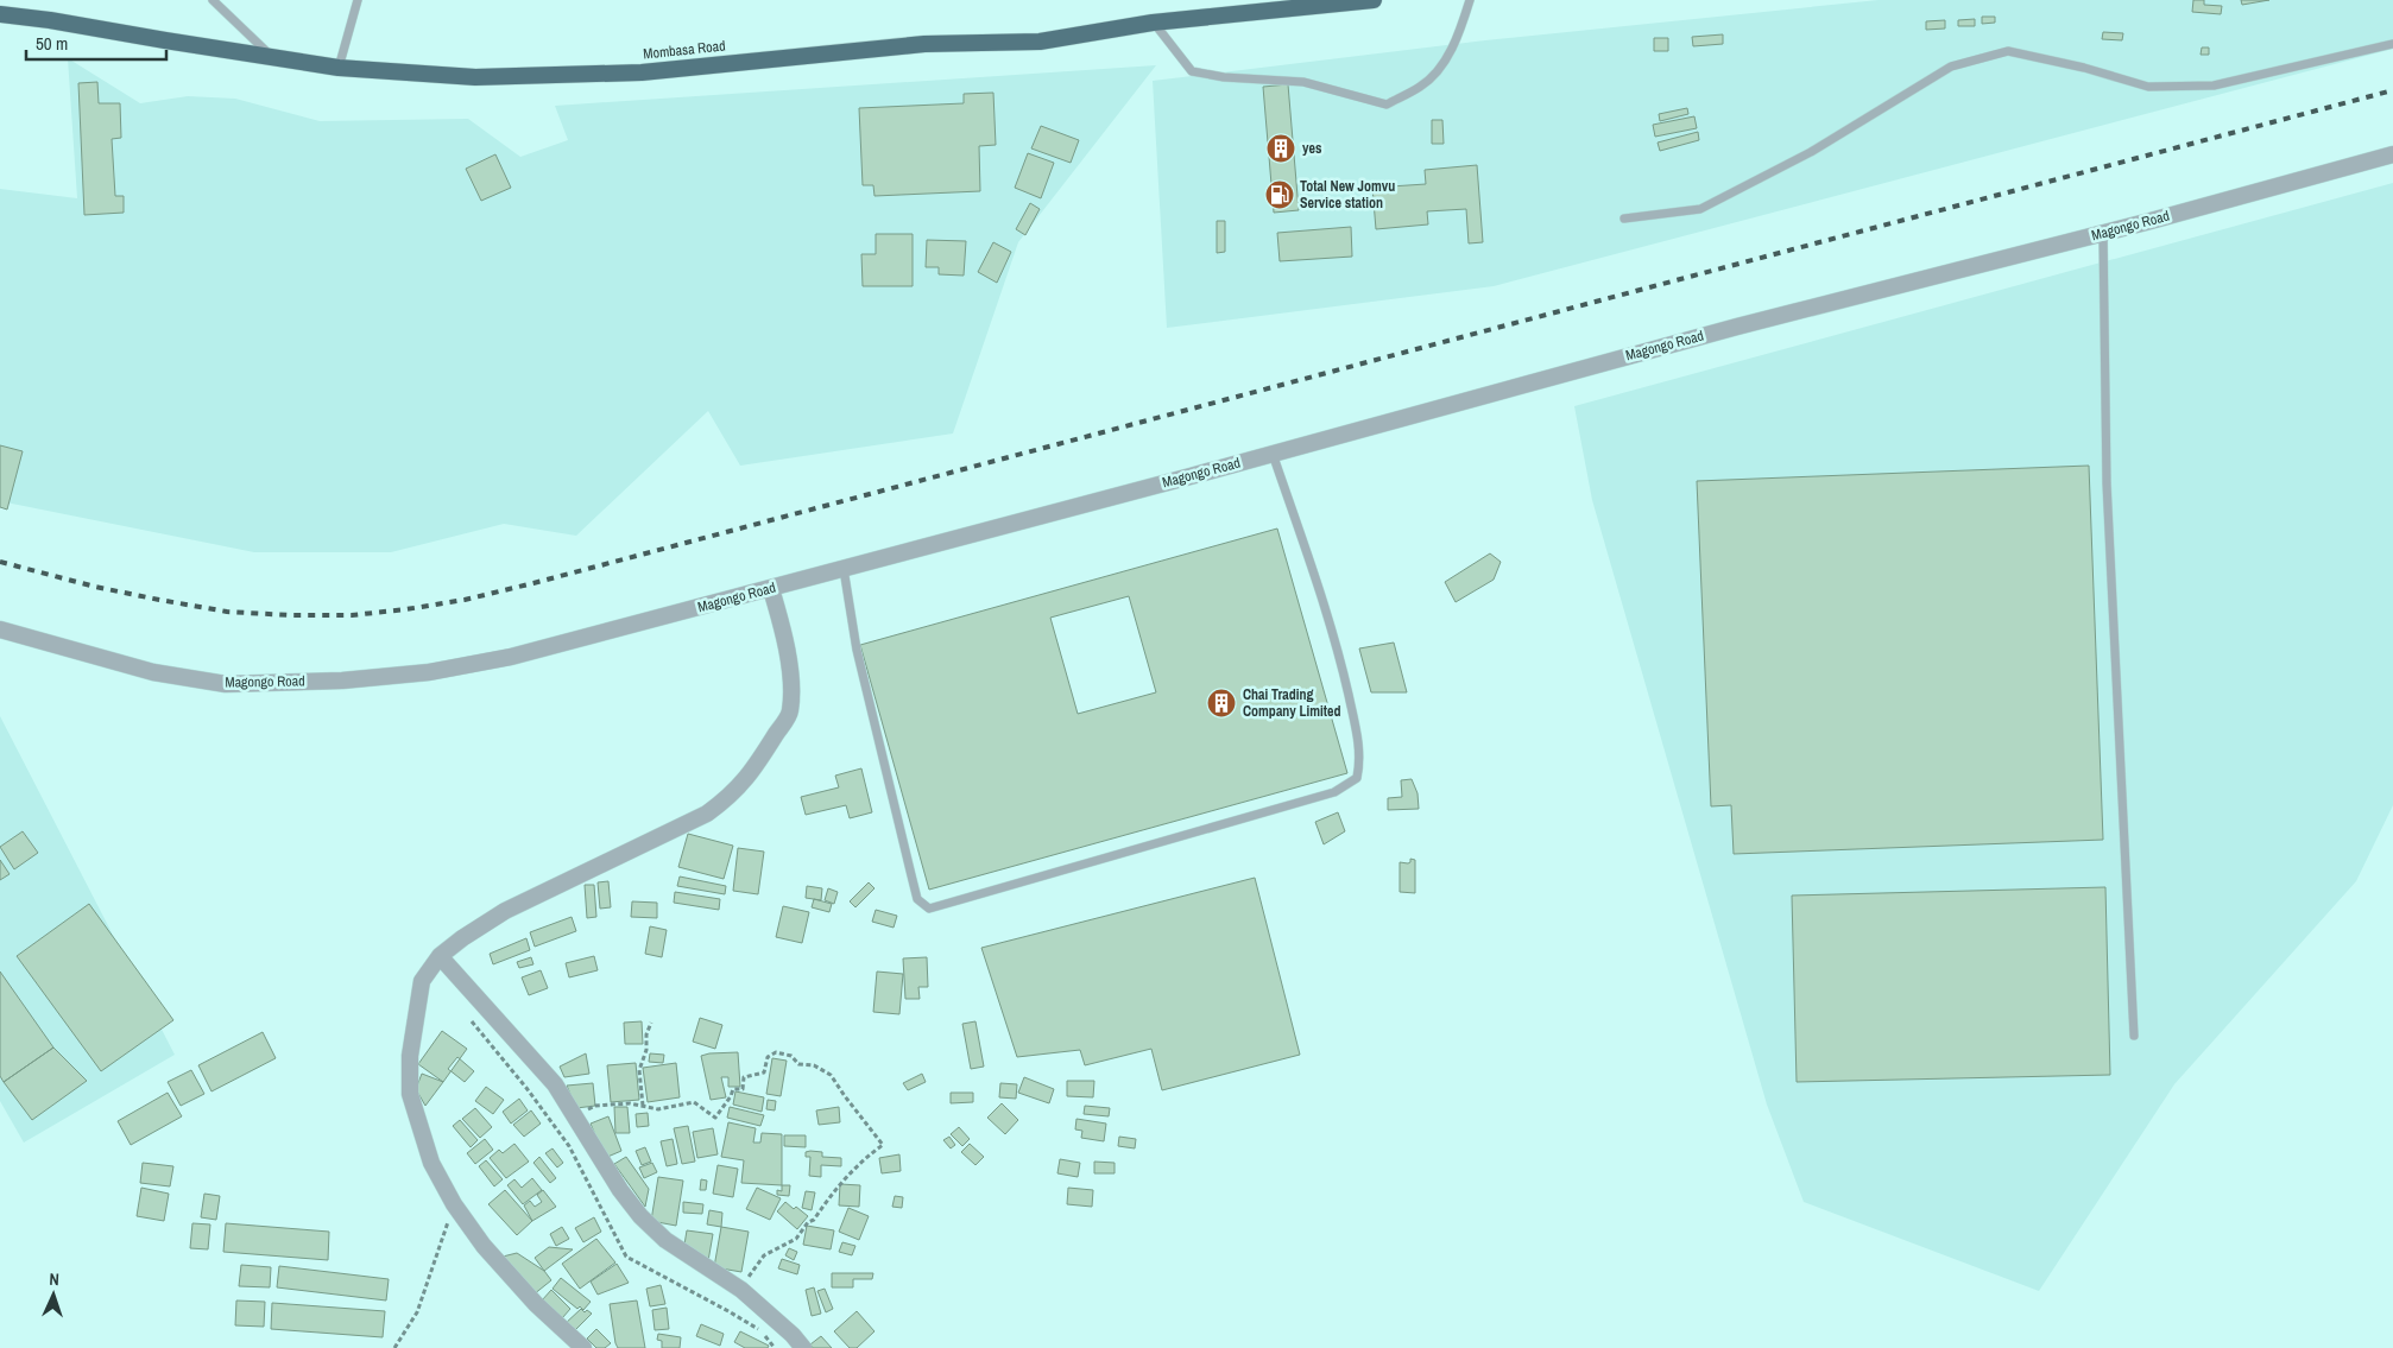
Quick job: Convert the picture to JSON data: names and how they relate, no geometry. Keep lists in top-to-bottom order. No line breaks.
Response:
{"streets":{"highway":["Mombasa Road"],"street":["Magongo Road"]},"places":{"building":["yes","Chai Trading Company Limited"],"fuel station":["Total New Jomvu Service station"]},"scale_bar":"50 m","north":"top"}
